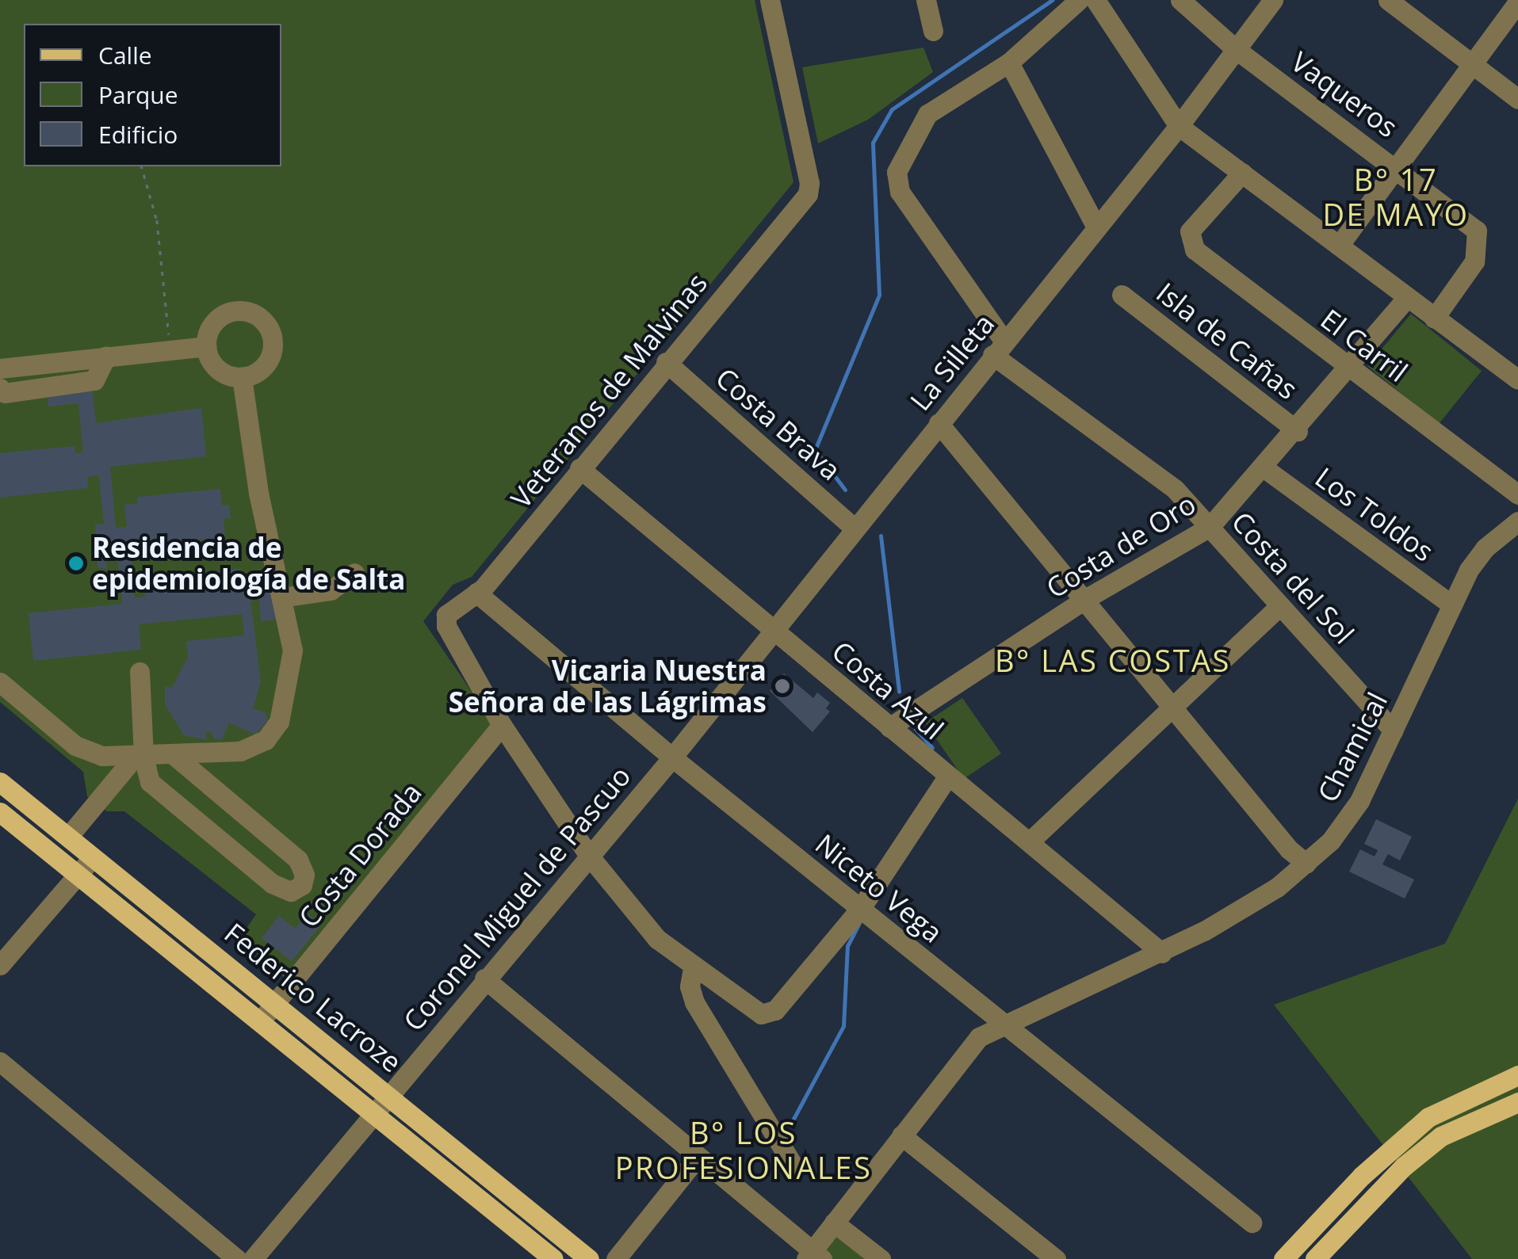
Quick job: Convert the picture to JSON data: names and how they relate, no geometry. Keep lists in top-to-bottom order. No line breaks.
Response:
{"streets":{"main road":["Federico Lacroze"],"street":["Vaqueros","Isla de Cañas","El Carril","La Silleta","Veteranos de Malvinas","Costa Brava","Los Toldos","Costa de Oro","Costa del Sol","Costa Azul","Chamical","Costa Dorada","Niceto Vega","Coronel Miguel de Pascuo"]},"crossings":[["Vaqueros","La Silleta"],["Isla de Cañas","Costa de Oro"],["El Carril","Costa de Oro"],["La Silleta","Costa Brava"],["La Silleta","Costa del Sol"],["La Silleta","Costa Azul"],["La Silleta","Niceto Vega"],["La Silleta","Coronel Miguel de Pascuo"],["Veteranos de Malvinas","Costa Brava"],["Veteranos de Malvinas","Costa Azul"],["Veteranos de Malvinas","Costa Dorada"],["Veteranos de Malvinas","Niceto Vega"],["Los Toldos","Costa de Oro"],["Los Toldos","Chamical"],["Costa de Oro","Costa del Sol"],["Costa de Oro","Costa Azul"],["Costa del Sol","Chamical"],["Costa Azul","Chamical"],["Chamical","Niceto Vega"],["Costa Dorada","Federico Lacroze"],["Niceto Vega","Coronel Miguel de Pascuo"],["Coronel Miguel de Pascuo","Federico Lacroze"]],"districts":["B° 17 DE MAYO","B° LAS COSTAS","B° LOS PROFESIONALES"],"places":["Residencia de epidemiología de Salta","Vicaria Nuestra Señora de las Lágrimas"],"legend":["Calle","Parque","Edificio"]}
